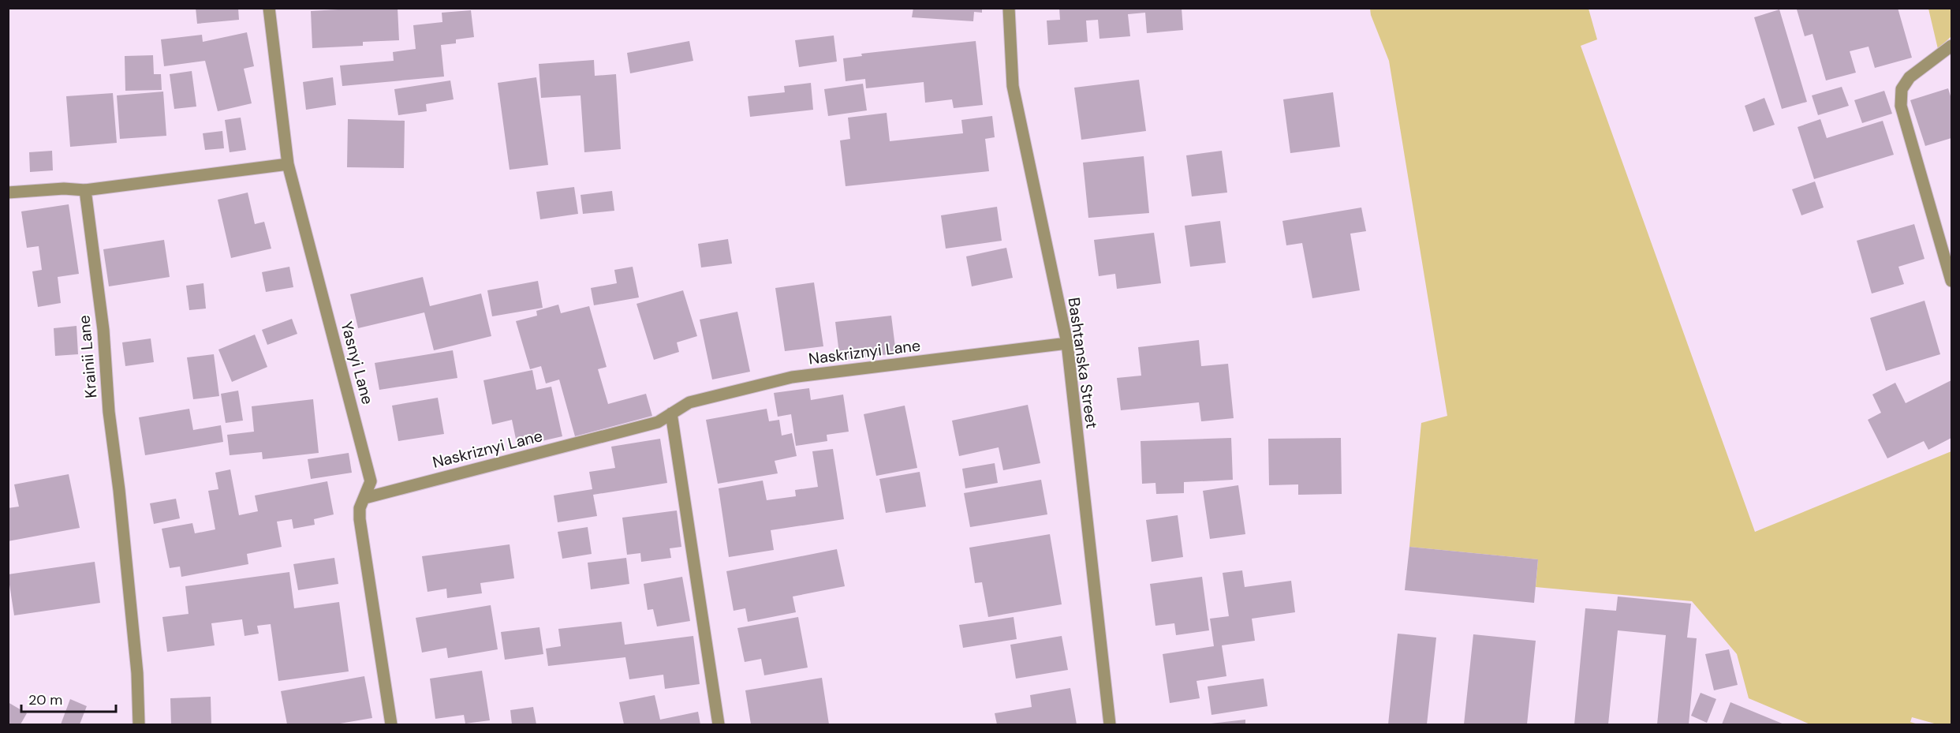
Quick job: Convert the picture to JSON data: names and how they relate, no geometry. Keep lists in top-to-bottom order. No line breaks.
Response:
{"streets":{"street":["Naskriznyi Lane","Krainii Lane","Yasnyi Lane","Bashtanska Street"]},"crossings":[["Naskriznyi Lane","Yasnyi Lane"],["Naskriznyi Lane","Bashtanska Street"]],"scale_bar":"20 m"}
